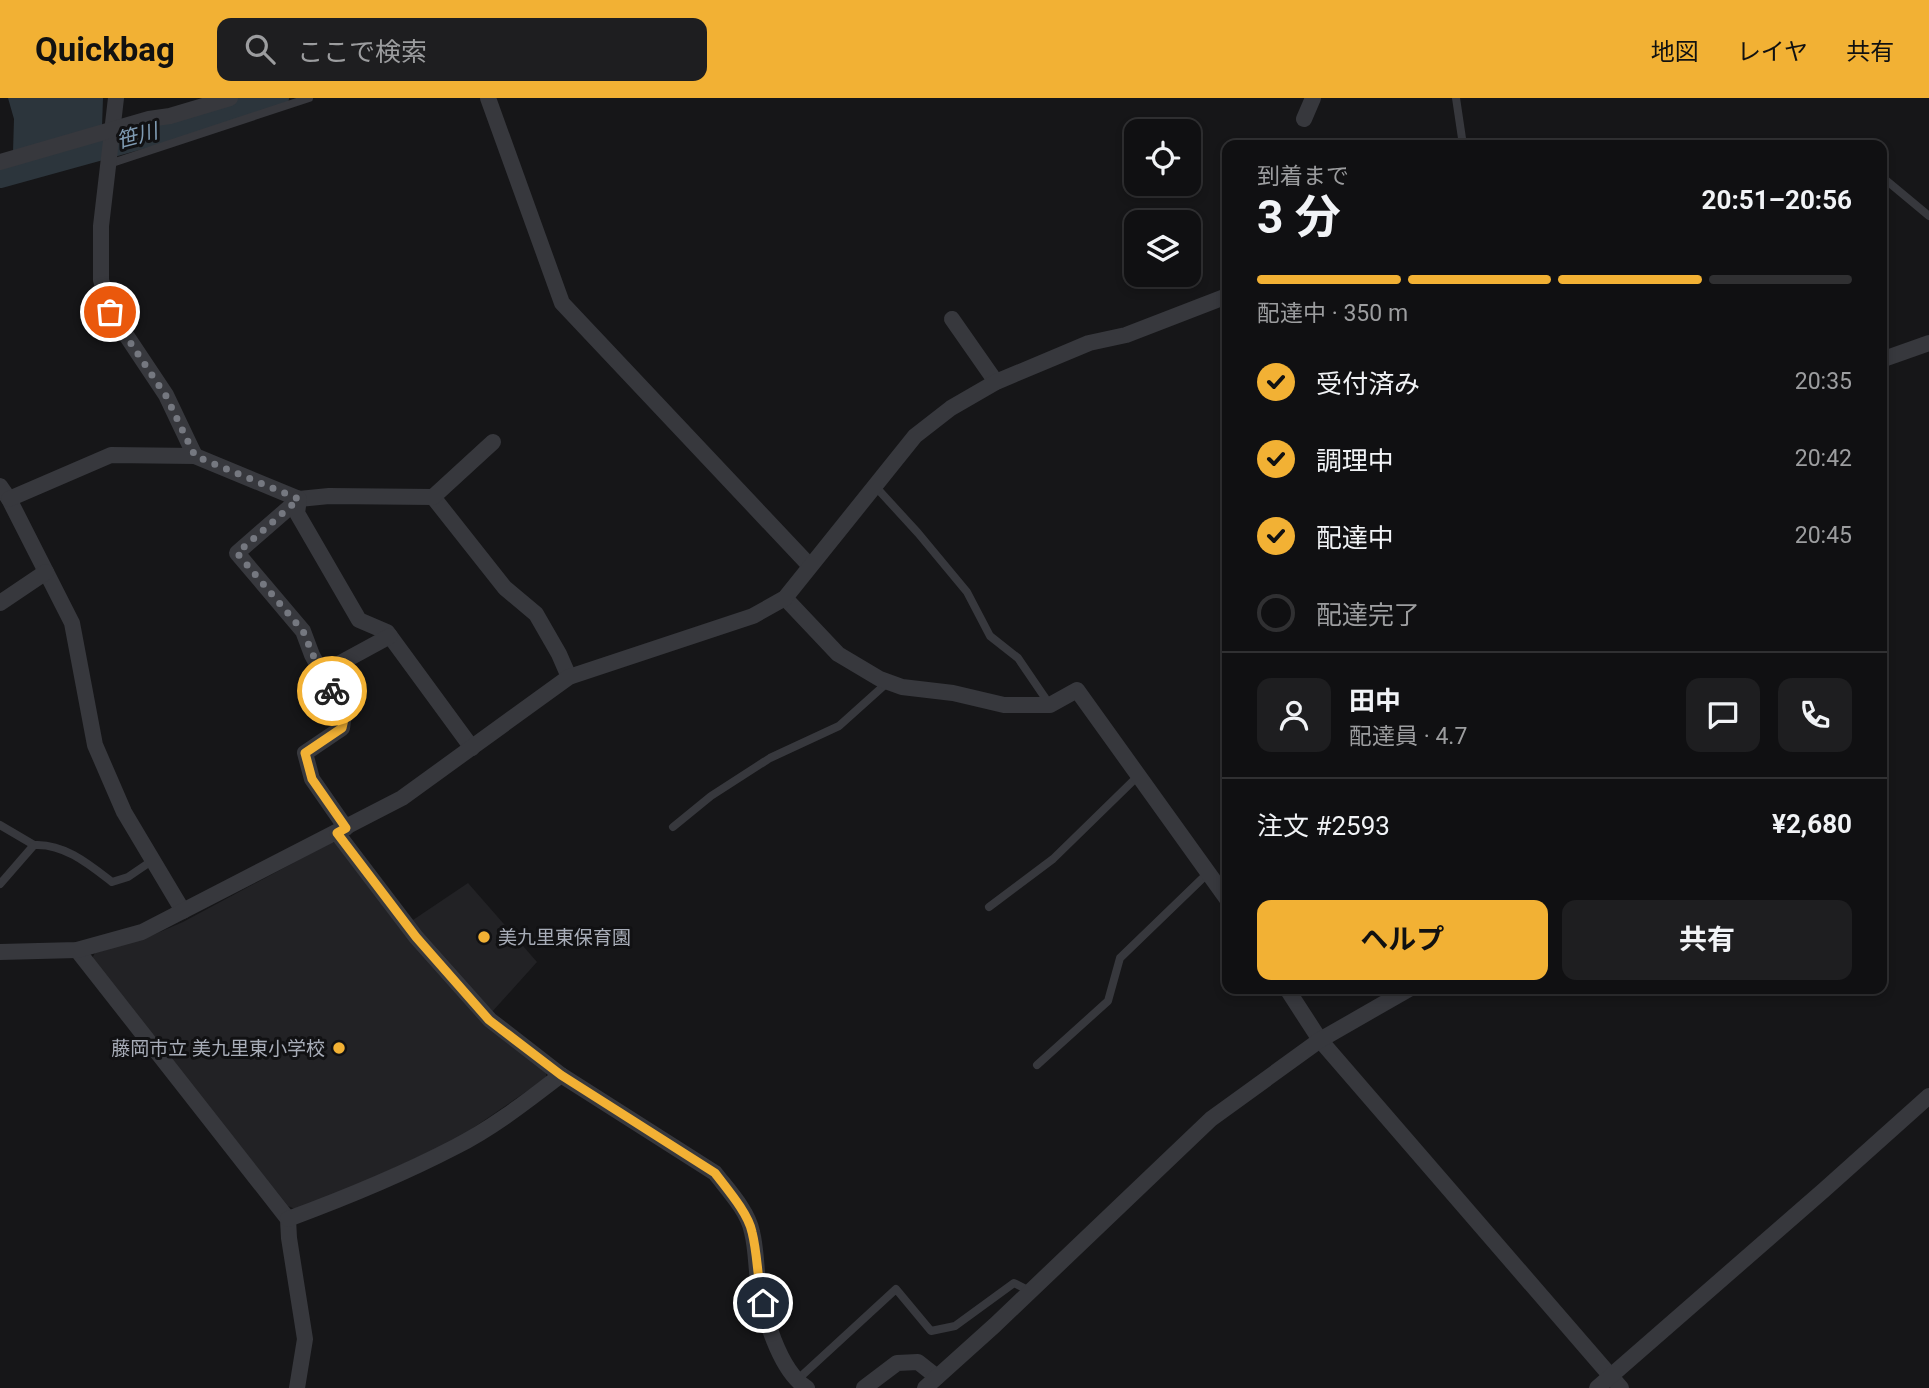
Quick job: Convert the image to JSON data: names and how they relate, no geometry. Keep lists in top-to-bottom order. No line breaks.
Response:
{"water":["笹川"],"places":["美九里東保育園","藤岡市立 美九里東小学校"],"page":{"header":"Quickbag","search":"ここで検索","nav":["地図","レイヤ","共有"],"heading":["3 分","到着まで","20:51–20:56"],"panel":["田中","配達員 · 4.7","注文 #2593","¥2,680"],"bar":"配達中 · 350 m","list":[["受付済み","20:35"],["調理中","20:42"],["配達中","20:45"],"配達完了"],"buttons":["ヘルプ","共有"]}}
